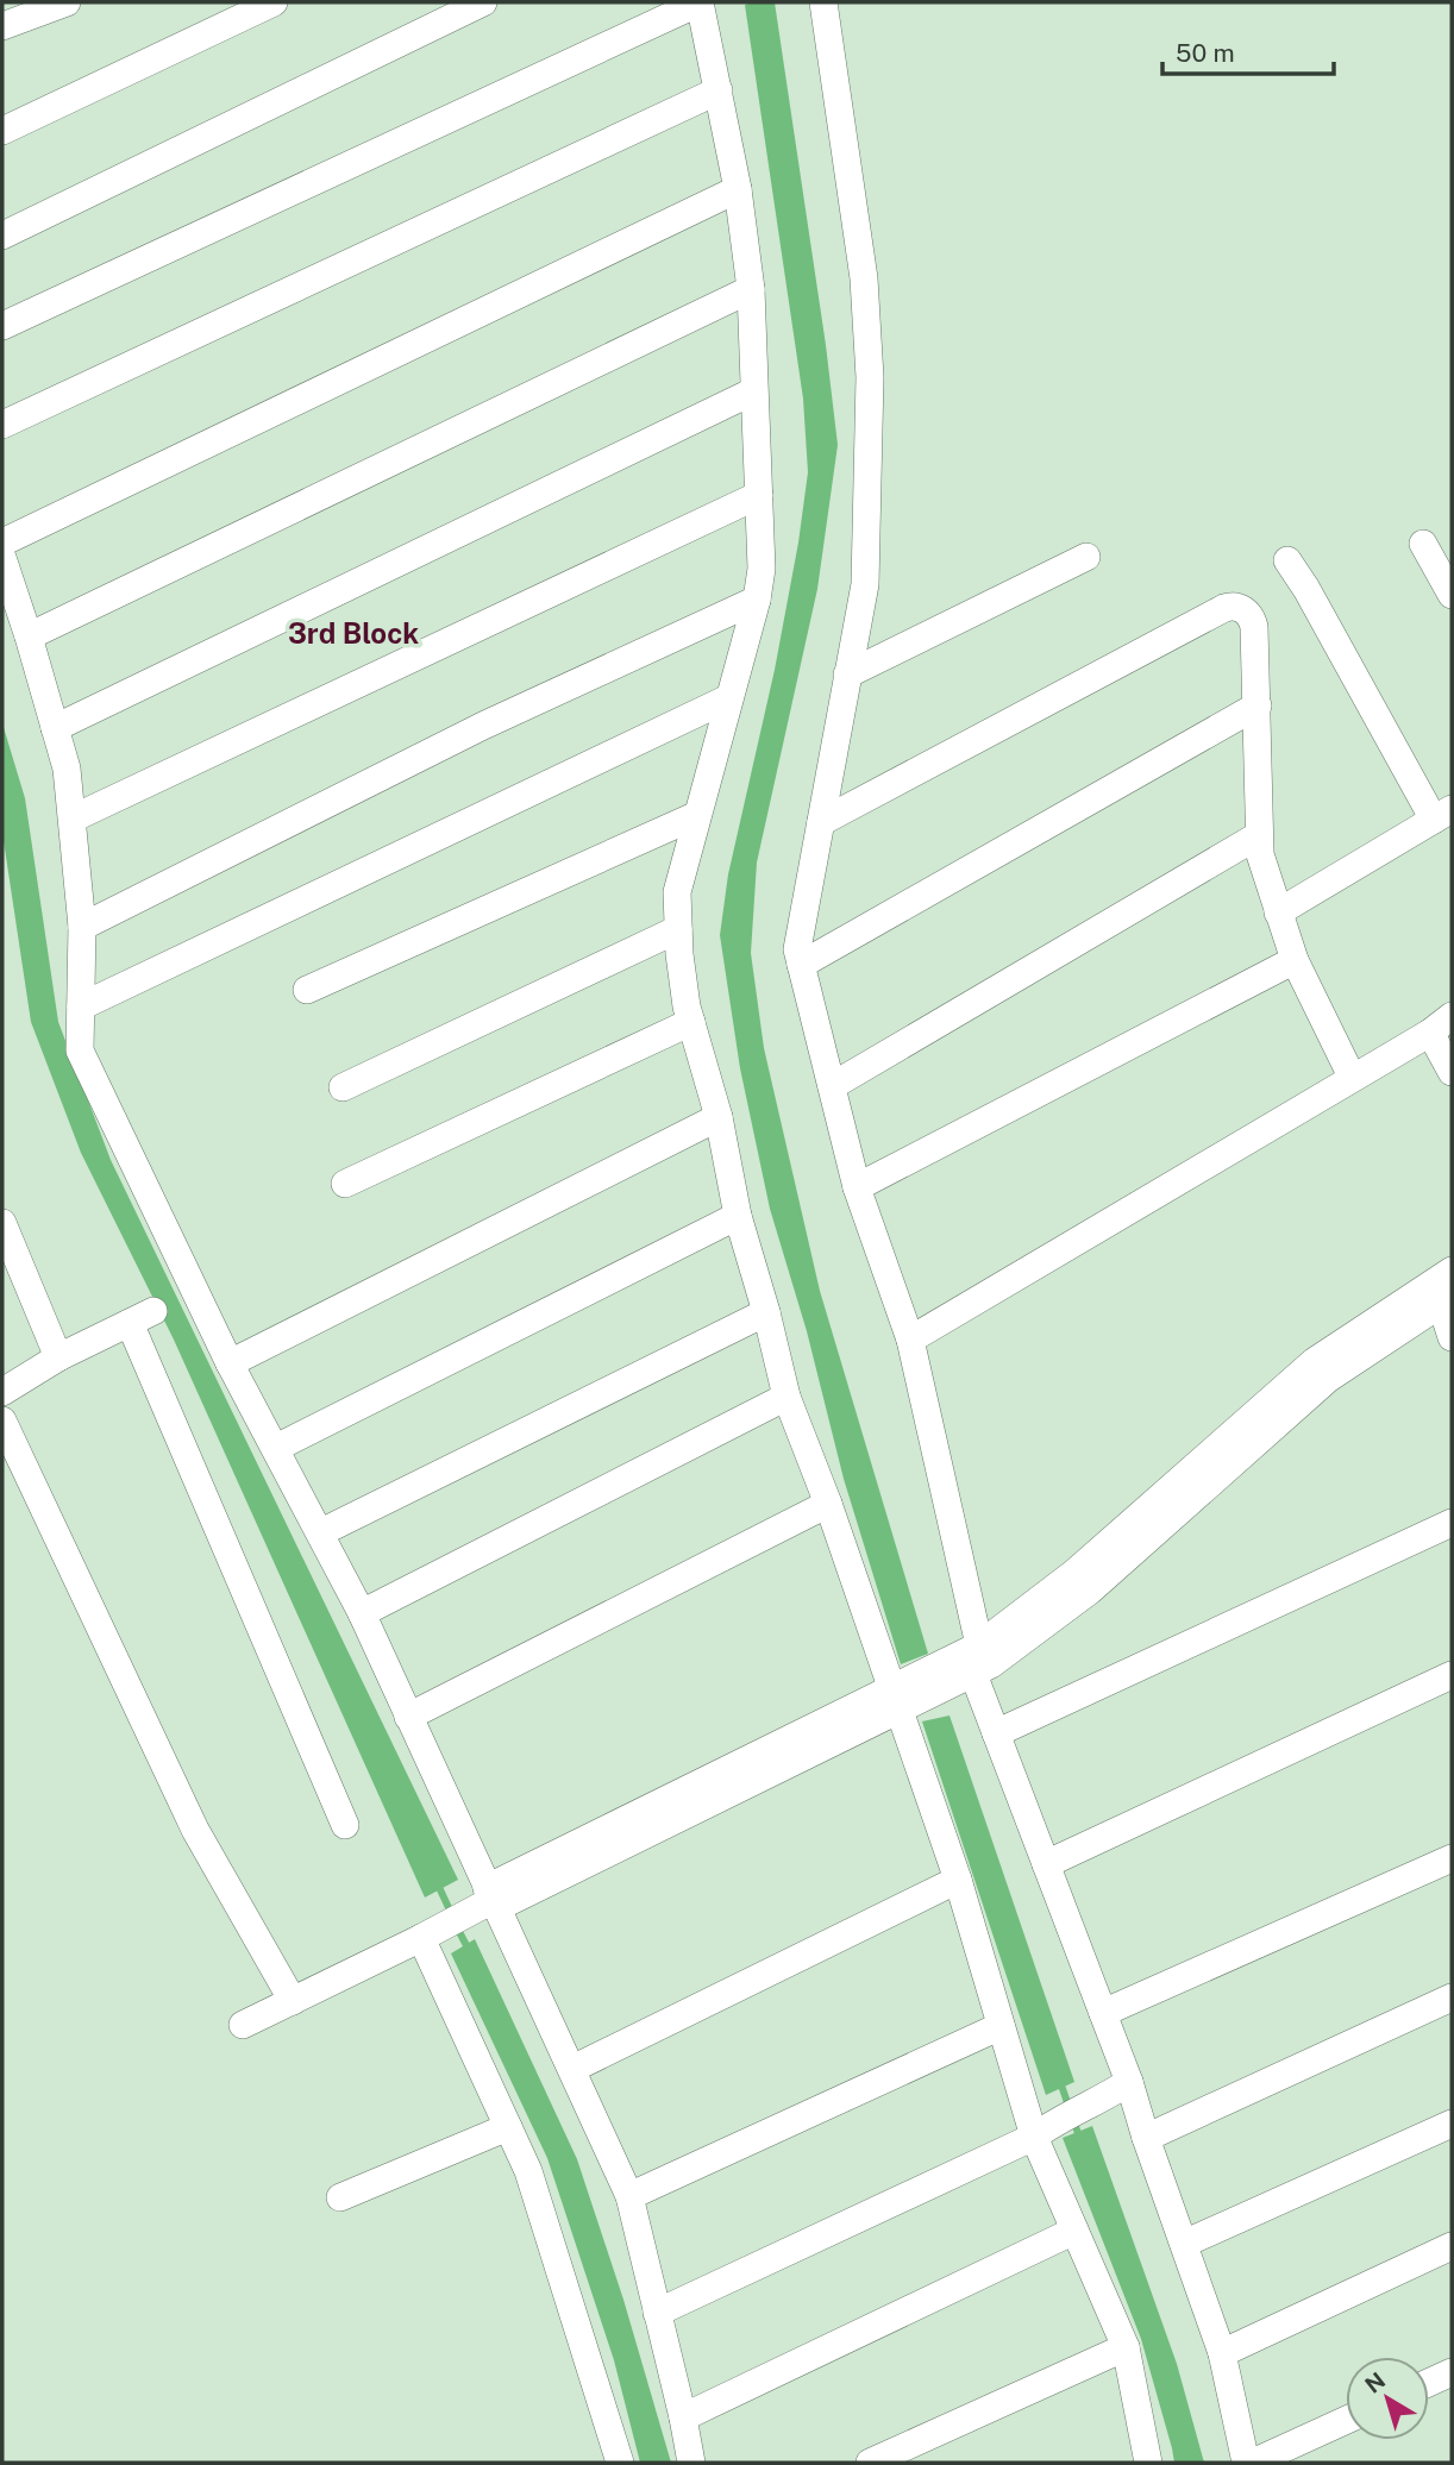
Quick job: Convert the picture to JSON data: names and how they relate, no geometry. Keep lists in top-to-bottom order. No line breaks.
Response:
{"districts":["3rd Block"],"scale_bar":"50 m","north":"top left"}
